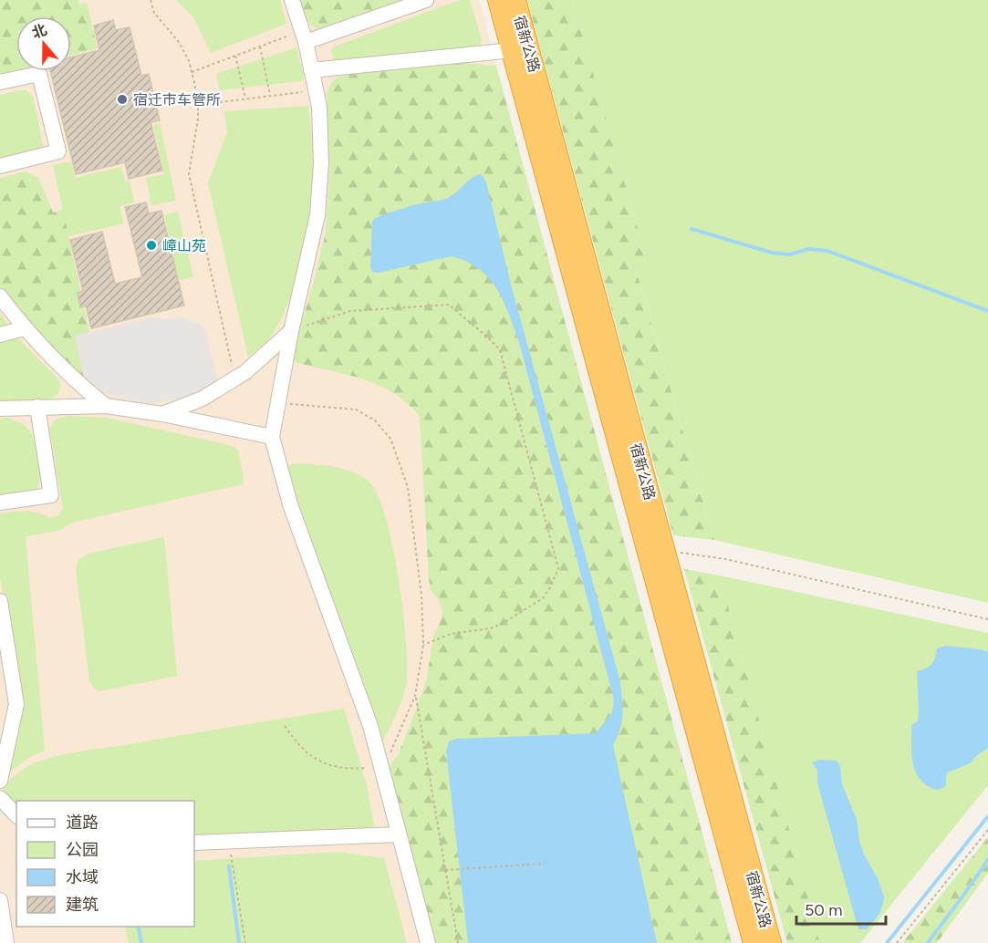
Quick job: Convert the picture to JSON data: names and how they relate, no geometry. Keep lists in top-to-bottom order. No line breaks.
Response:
{"streets":{"highway":["宿新公路"]},"places":["宿迁市车管所","嶂山苑"],"legend":["道路","公园","水域","建筑"],"scale_bar":"50 m","north":"top"}
